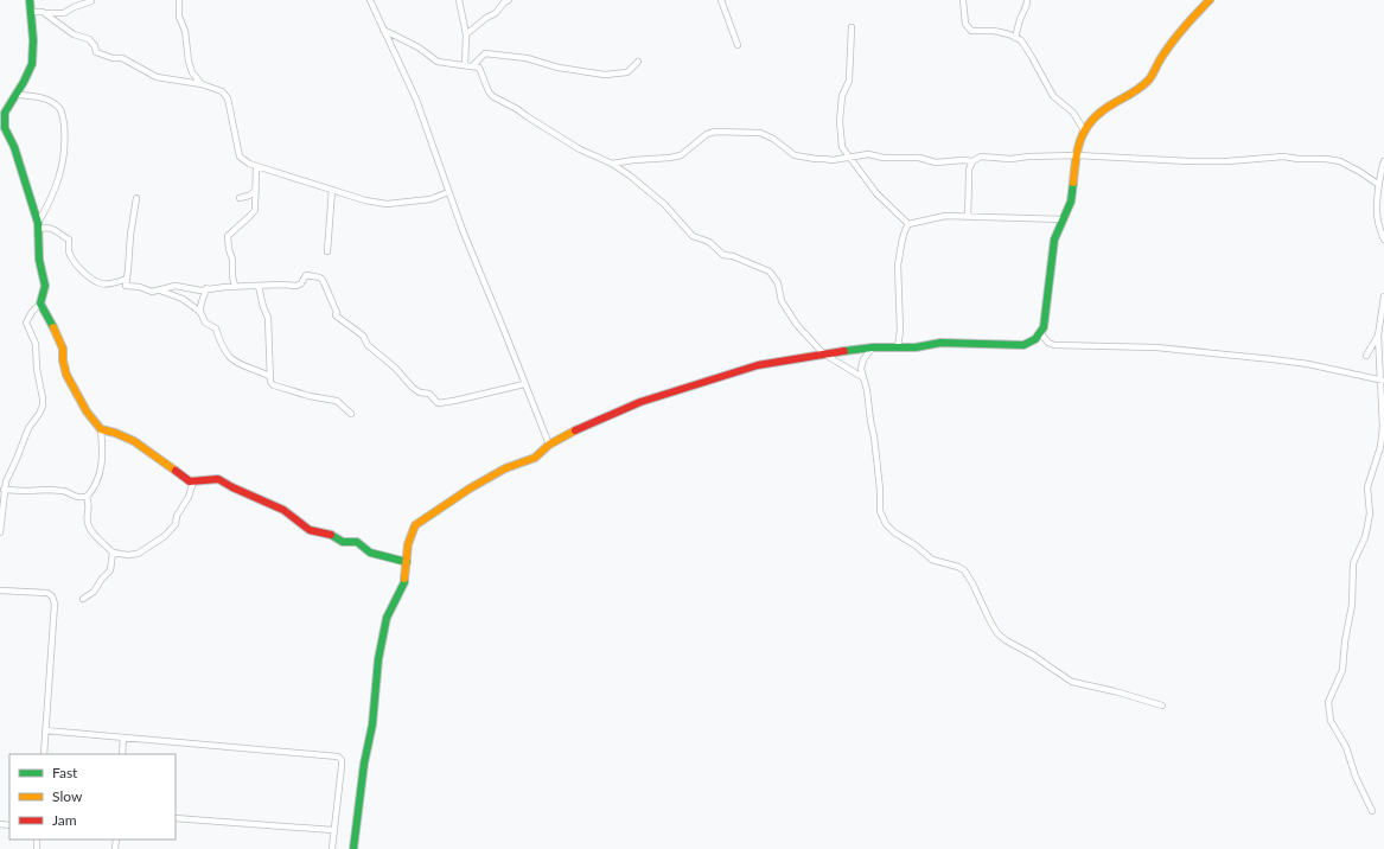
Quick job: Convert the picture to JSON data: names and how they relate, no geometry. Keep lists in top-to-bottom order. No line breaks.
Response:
{"legend":["Fast","Slow","Jam"]}
